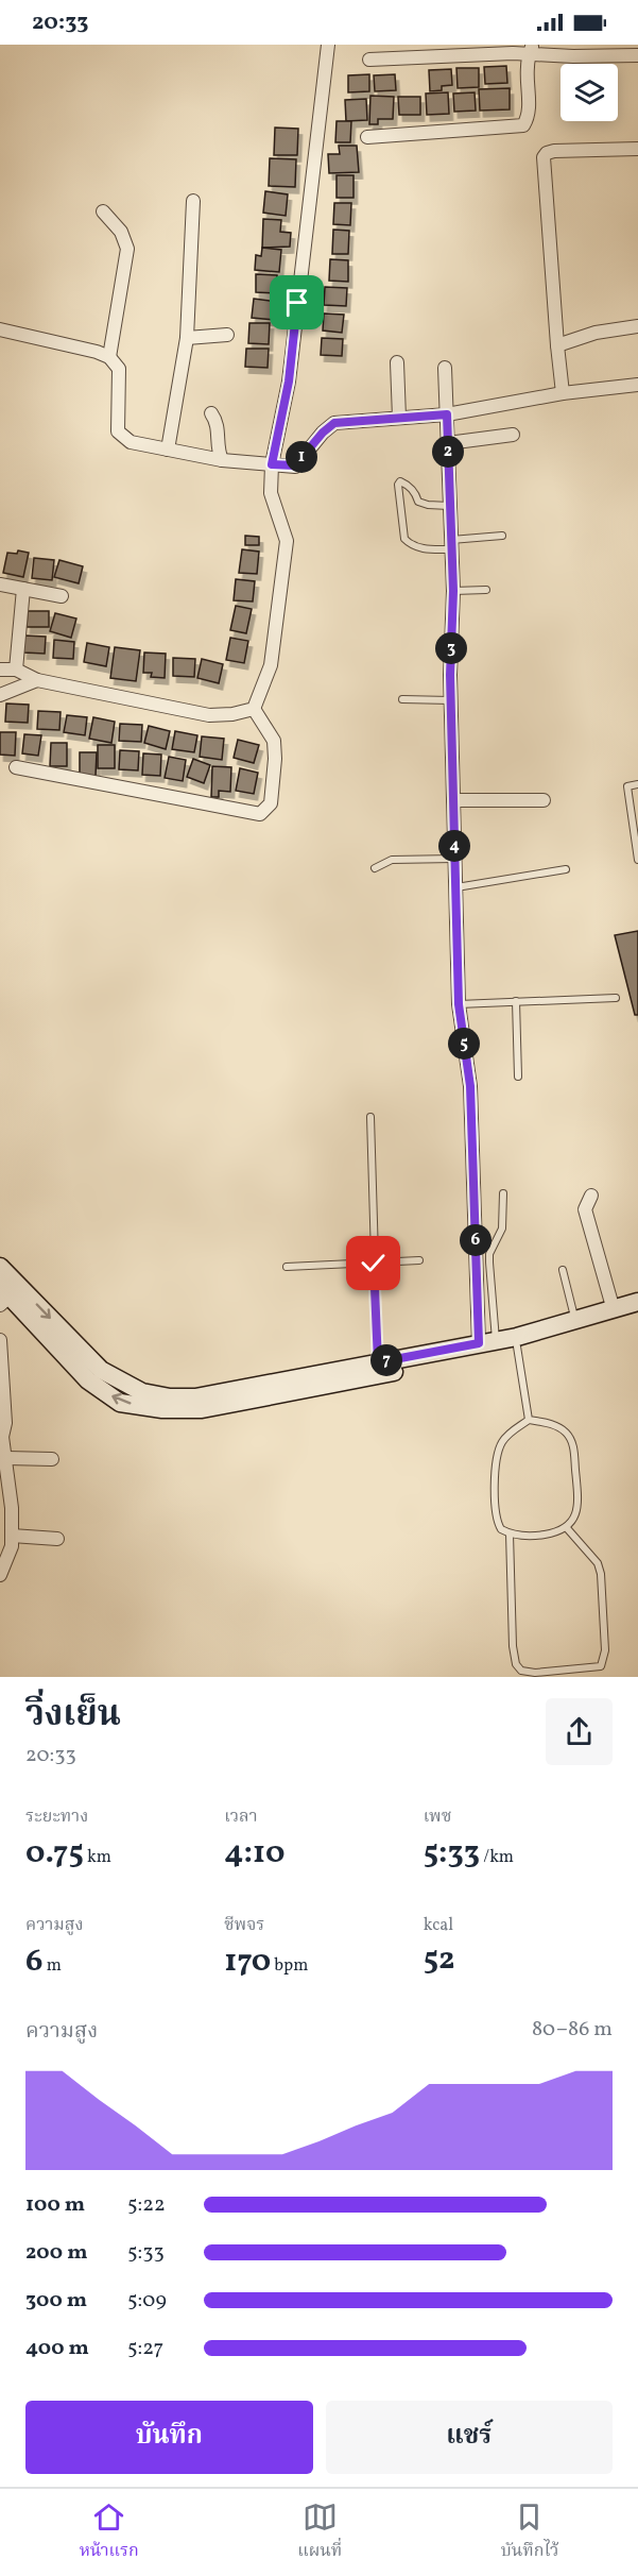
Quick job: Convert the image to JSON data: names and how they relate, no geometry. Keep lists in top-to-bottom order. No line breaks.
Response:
{"page":{"status":"20:33","pins":["2","1","3","4","5","6","7"],"heading":["วิ่งเย็น","20:33"],"stats":[["ระยะทาง","0.75 km"],["เวลา","4:10"],["เพซ","5:33 /km"],["ความสูง","6 m"],["ชีพจร","170 bpm"],["kcal","52"]],"chart":["ความสูง","80–86 m"],"list":[{"name":"100 m","note":"5:22"},{"name":"200 m","note":"5:33"},{"name":"300 m","note":"5:09"},{"name":"400 m","note":"5:27"}],"buttons":["บันทึก","แชร์"],"tabs":["หน้าแรก","แผนที่","บันทึกไว้"]}}
